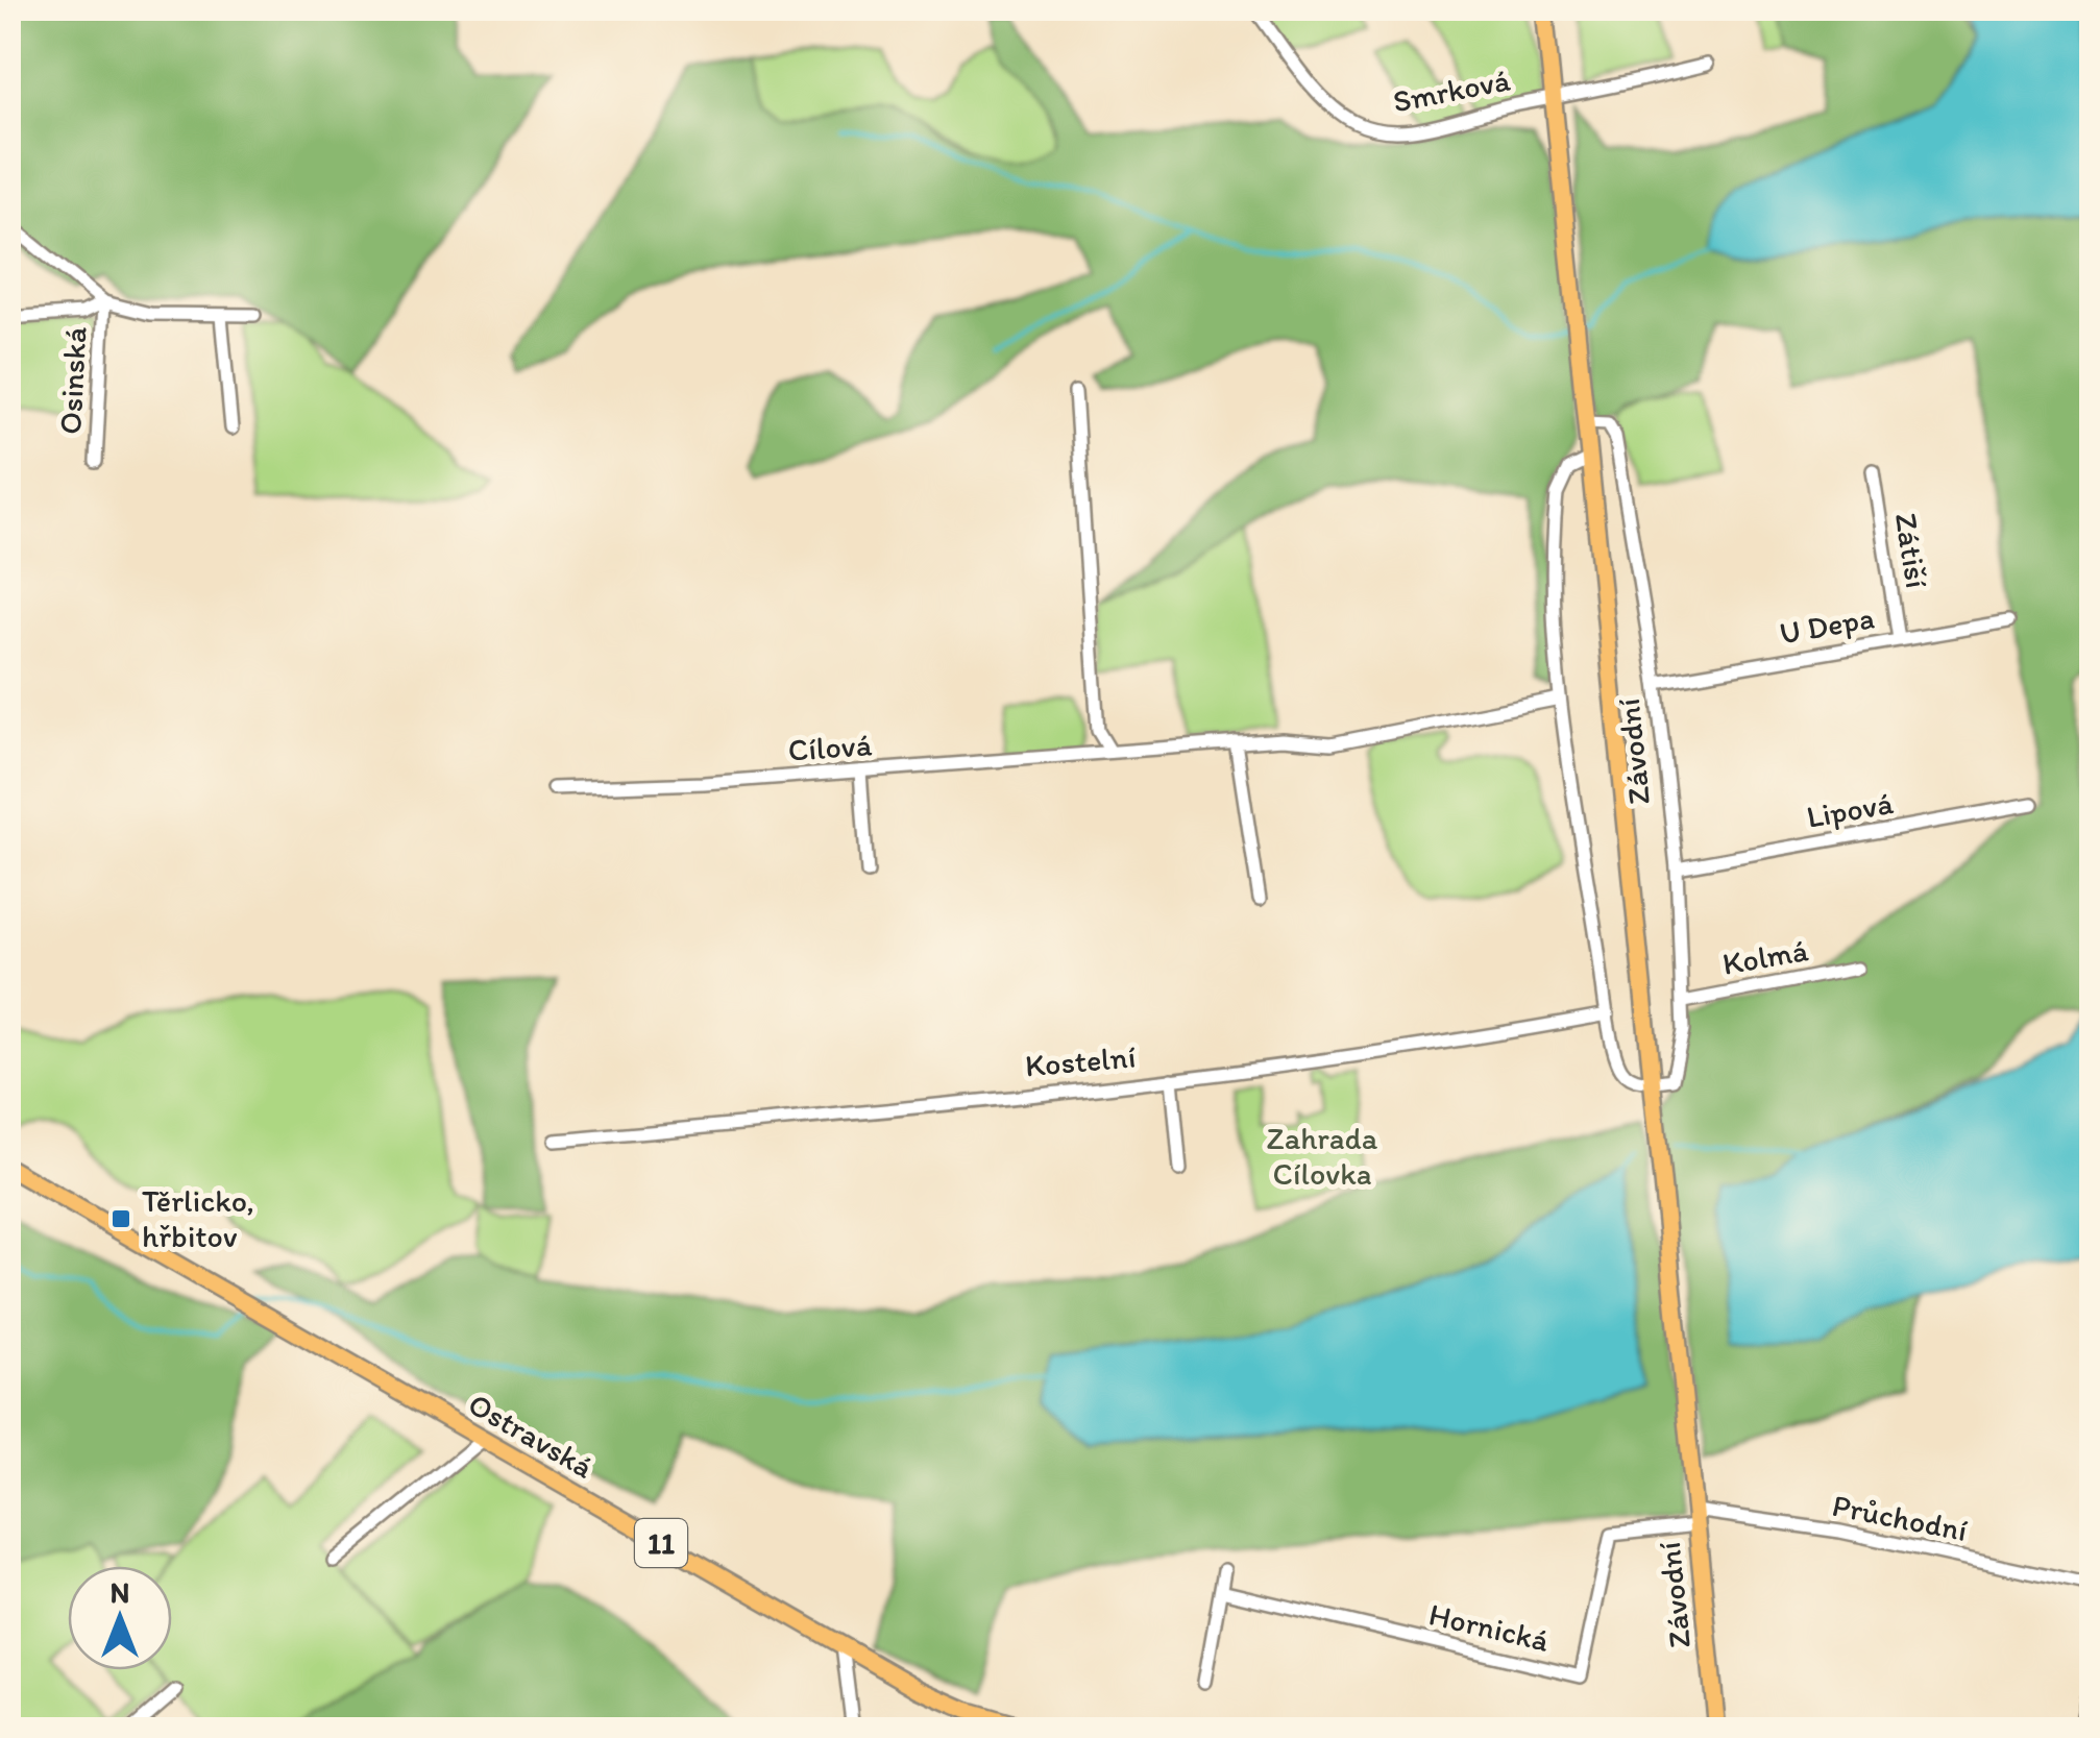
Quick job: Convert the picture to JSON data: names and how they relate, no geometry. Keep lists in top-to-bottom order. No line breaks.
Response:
{"streets":{"main road":["Závodní","Ostravská","11"],"street":["Smrková","Osinská","Zátiší","U Depa","Cílová","Lipová","Kolmá","Kostelní","Průchodní","Hornická"]},"crossings":[["Smrková","Závodní"],["Zátiší","U Depa"],["U Depa","Závodní"],["Cílová","Závodní"],["Závodní","Lipová"],["Závodní","Kolmá"],["Závodní","Kostelní"],["Závodní","Průchodní"],["Závodní","Hornická"],["Průchodní","Hornická"]],"parks":["Zahrada Cílovka"],"places":{"transit":["Těrlicko, hřbitov"]},"north":"top"}
